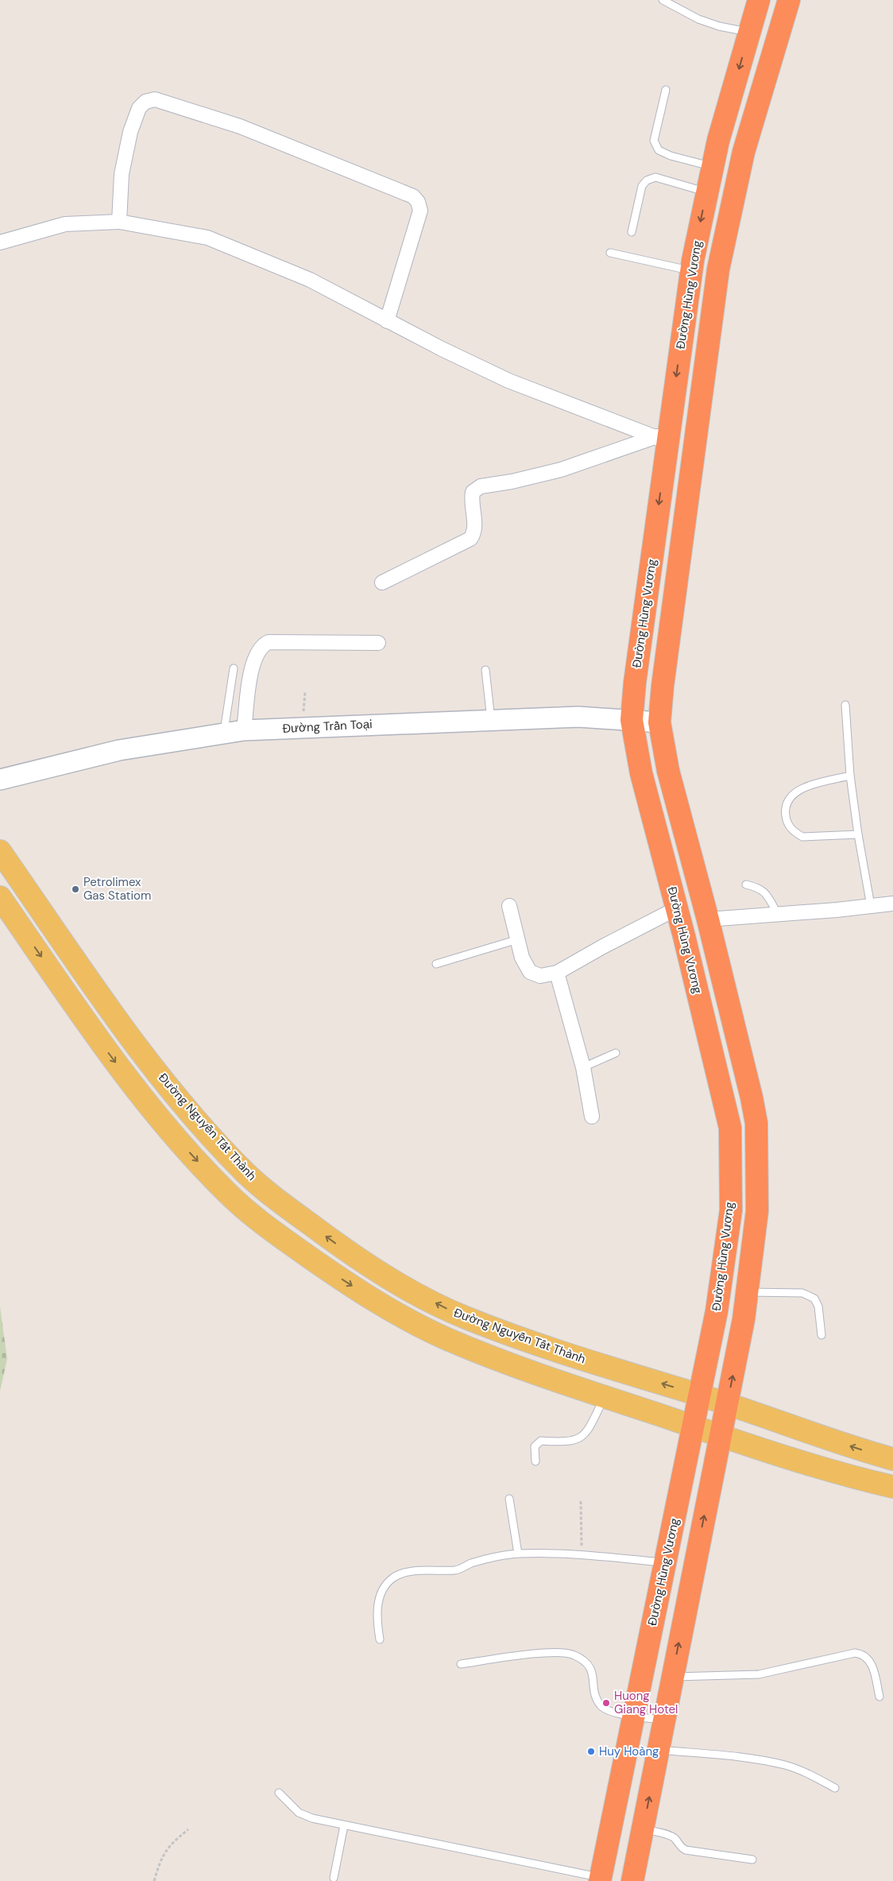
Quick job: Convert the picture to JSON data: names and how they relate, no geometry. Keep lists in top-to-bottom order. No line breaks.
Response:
{"streets":{"highway":["Đường Hùng Vương"],"main road":["Đường Nguyễn Tất Thành"],"street":["Đường Trần Toại"]},"crossings":[["Đường Hùng Vương","Đường Trần Toại"],["Đường Hùng Vương","Đường Nguyễn Tất Thành"]],"places":["Petrolimex Gas Statiom","Huong Giang Hotel","Huy Hoàng"]}
